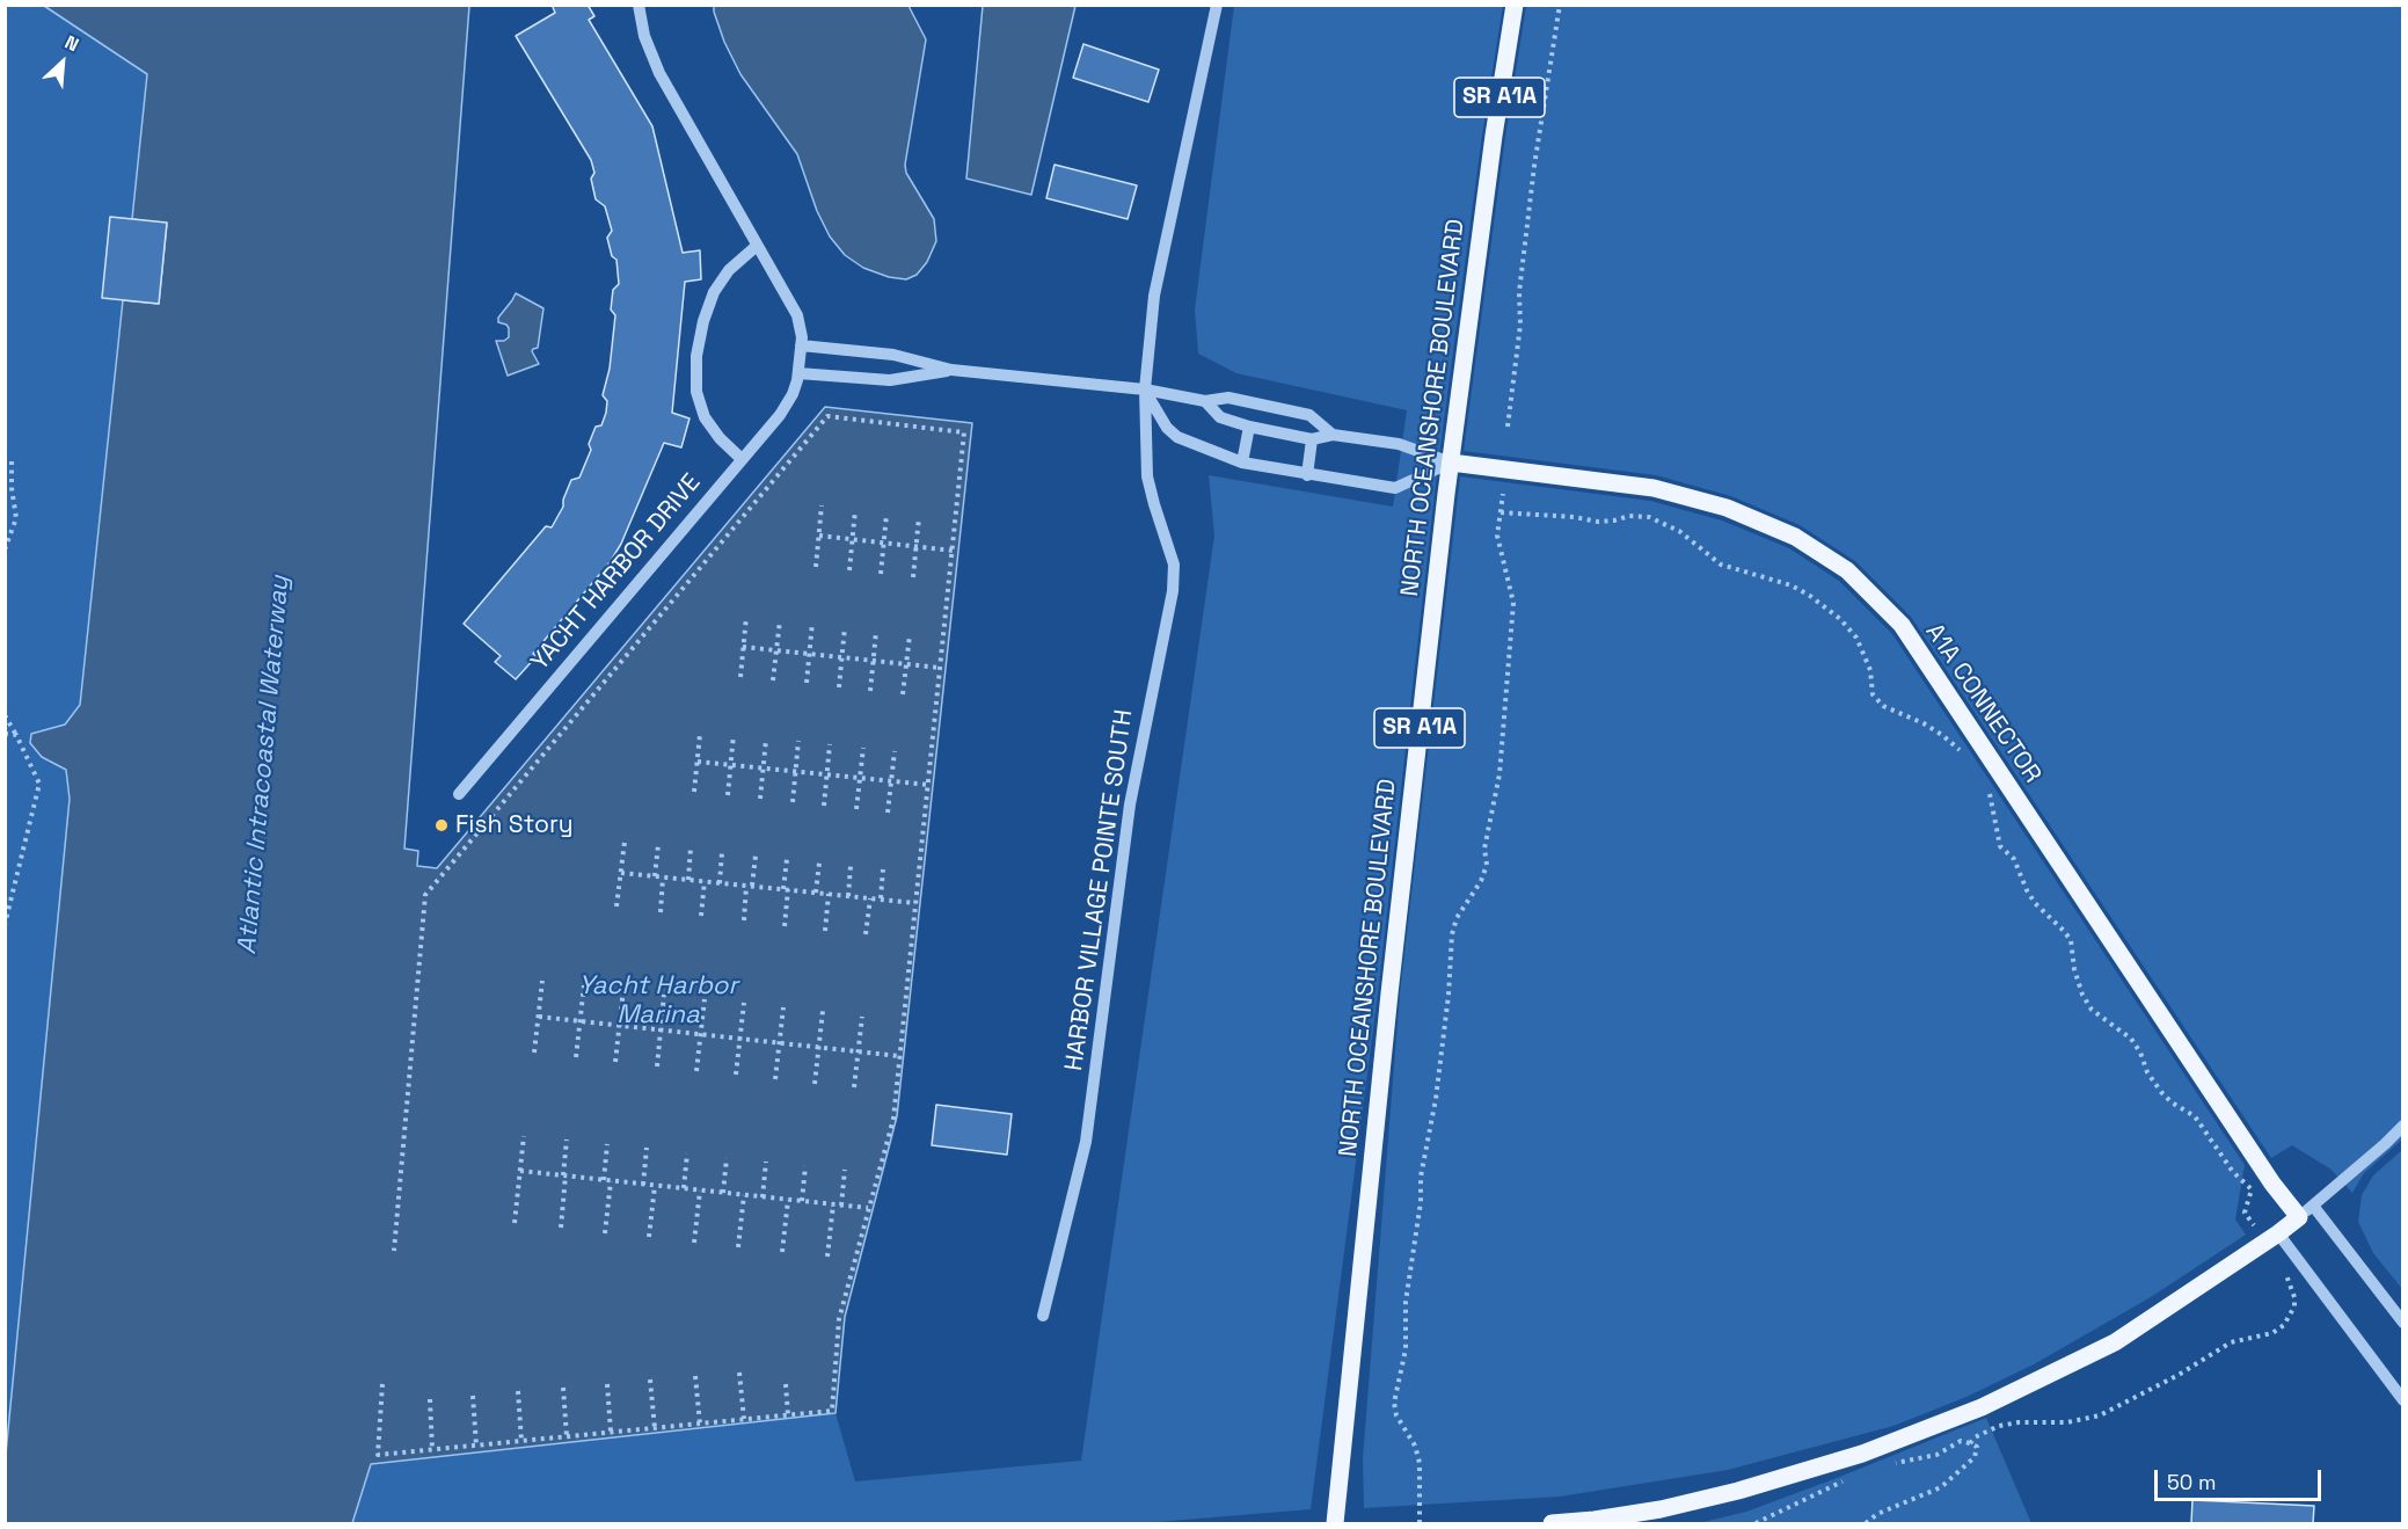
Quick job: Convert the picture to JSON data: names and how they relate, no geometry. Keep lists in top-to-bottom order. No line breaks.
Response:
{"streets":{"main road":["SR A1A","NORTH OCEANSHORE BOULEVARD","A1A CONNECTOR"],"street":["YACHT HARBOR DRIVE","HARBOR VILLAGE POINTE SOUTH"]},"crossings":[["NORTH OCEANSHORE BOULEVARD","A1A CONNECTOR"]],"water":["Atlantic Intracoastal Waterway","Yacht Harbor Marina"],"places":["Fish Story"],"scale_bar":"50 m","north":"top right"}
